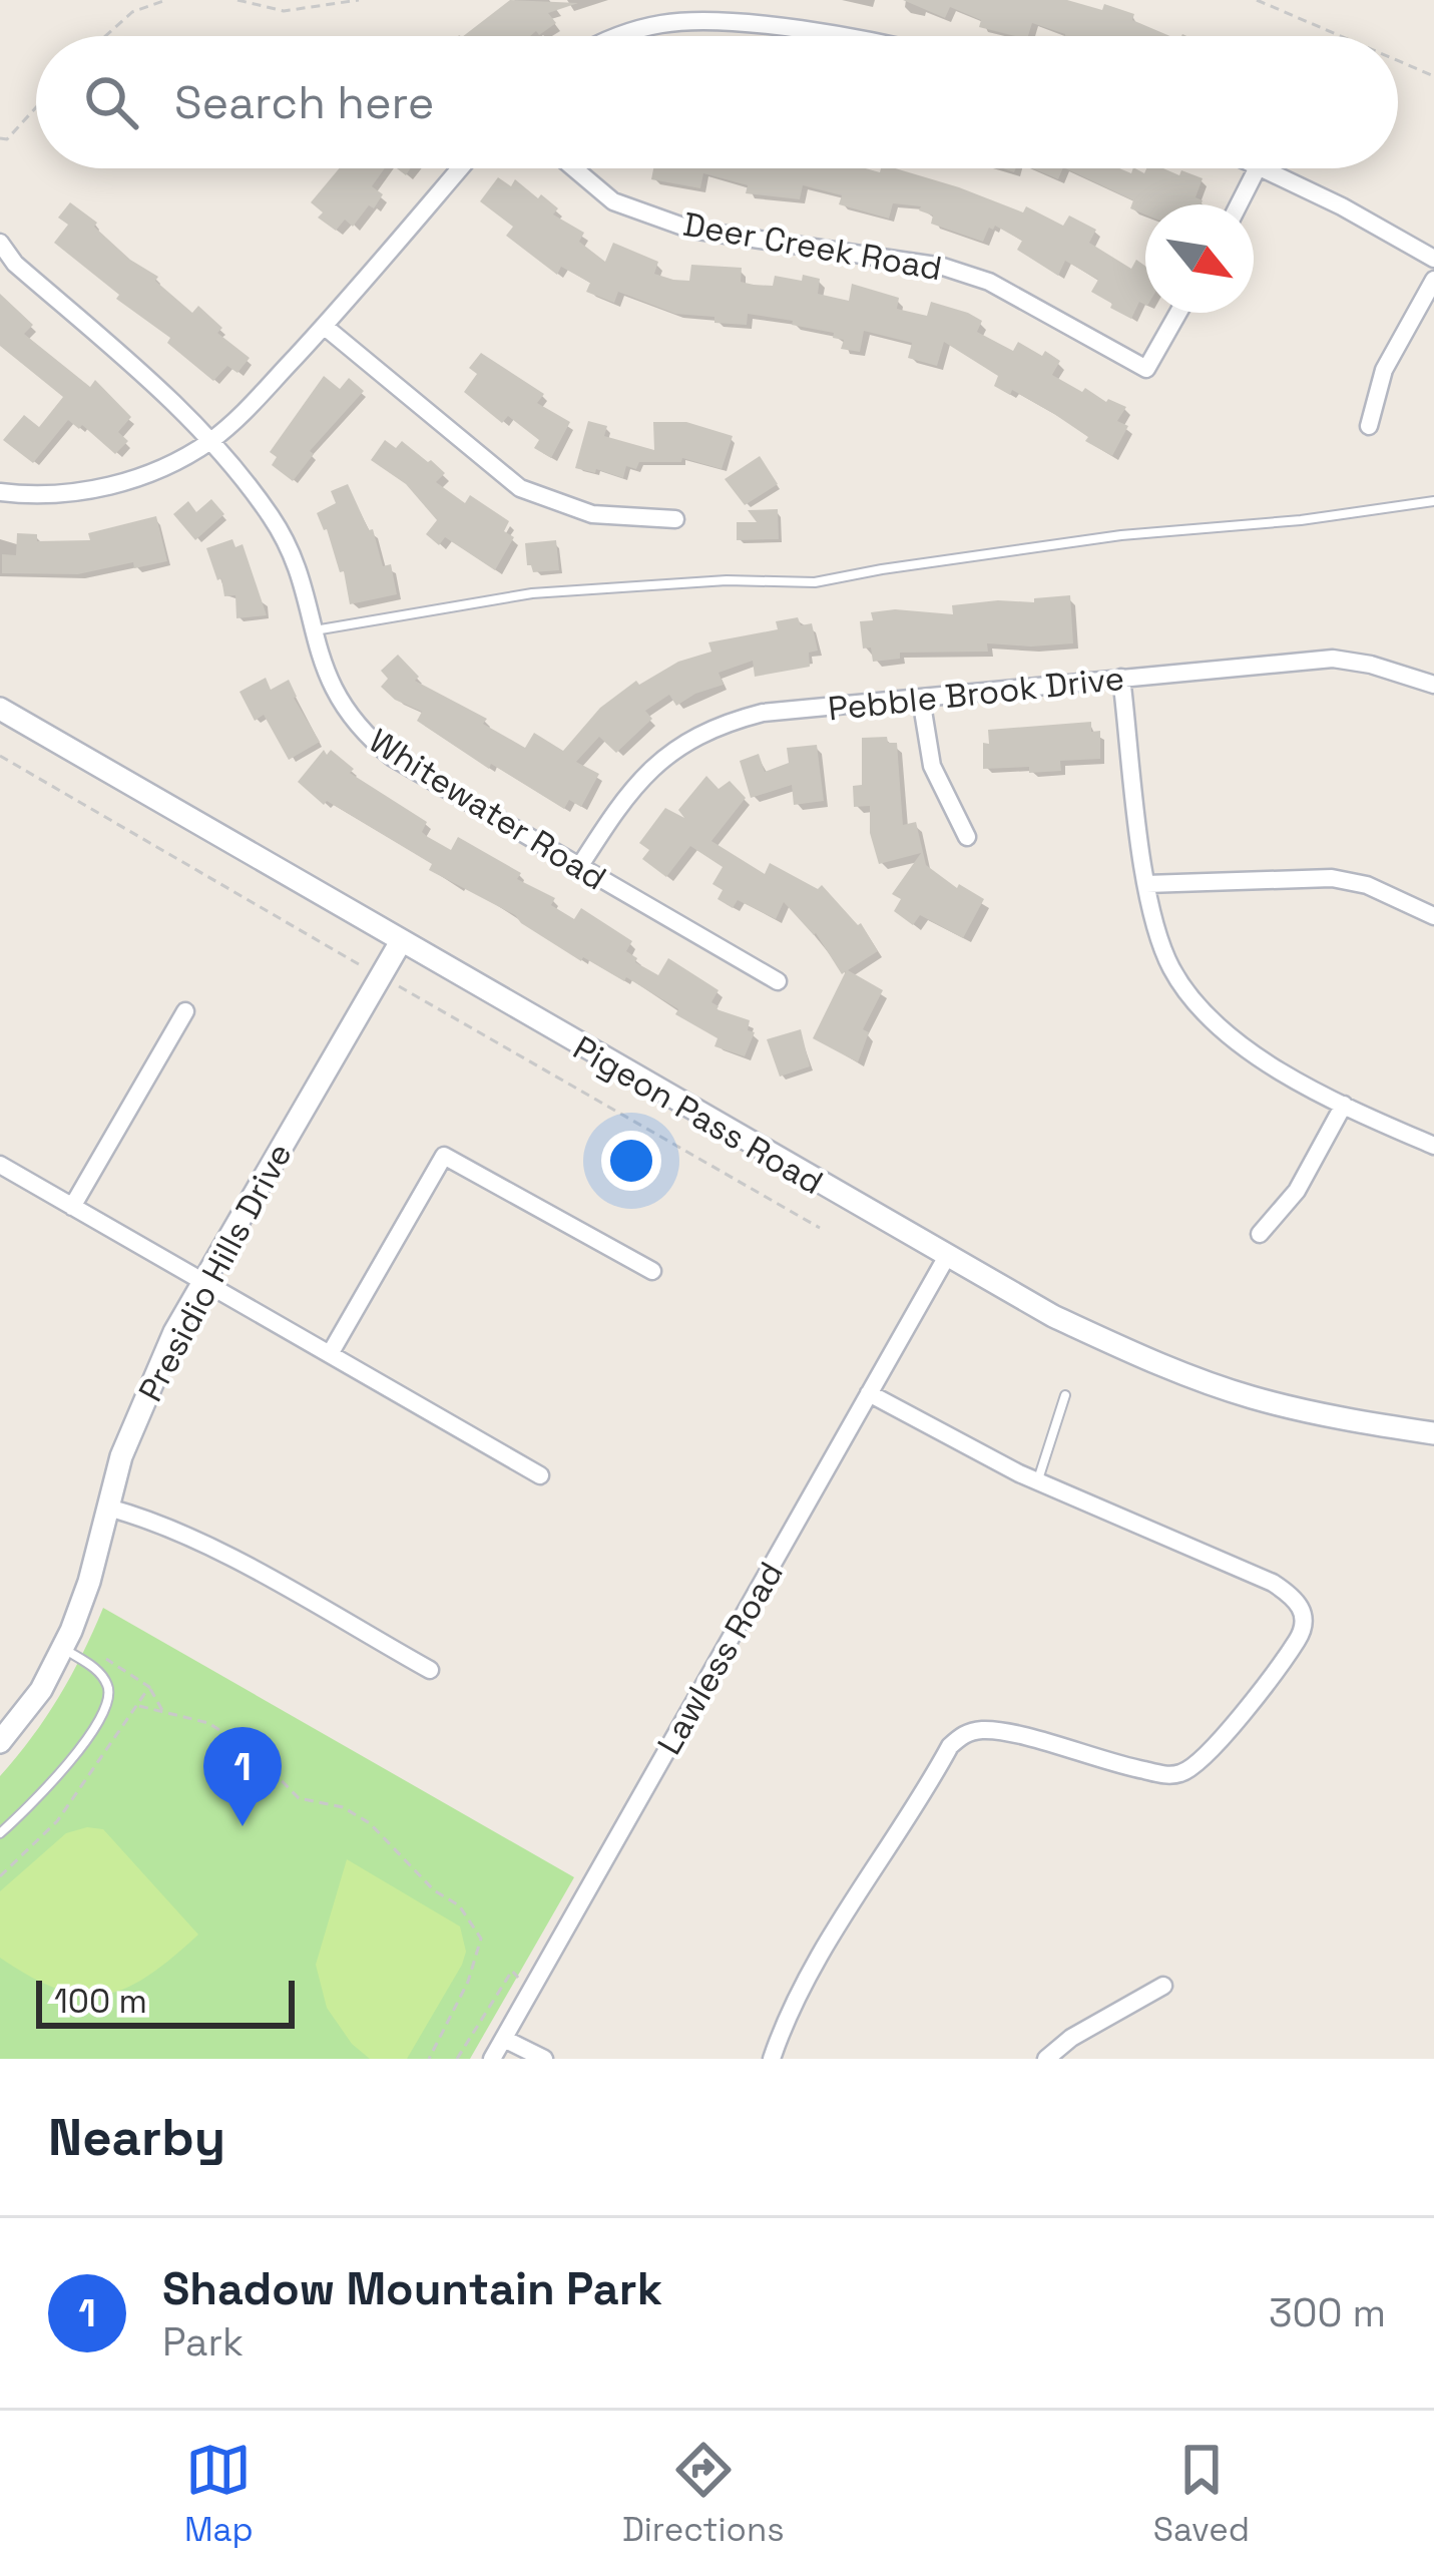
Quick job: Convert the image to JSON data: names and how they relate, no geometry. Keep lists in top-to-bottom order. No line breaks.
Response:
{"streets":{"street":["Deer Creek Road","Pebble Brook Drive","Whitewater Road","Pigeon Pass Road","Presidio Hills Drive","Lawless Road"]},"crossings":[["Pebble Brook Drive","Whitewater Road"],["Pigeon Pass Road","Presidio Hills Drive"],["Pigeon Pass Road","Lawless Road"]],"scale_bar":"100 m","north":"bottom right","page":{"search":"Search here","pins":"1","scale":"100 m","heading":"Nearby","list":[{"mark":"1","name":"Shadow Mountain Park","note":"Park","value":"300 m"}],"nav":["Map","Directions","Saved"]}}
